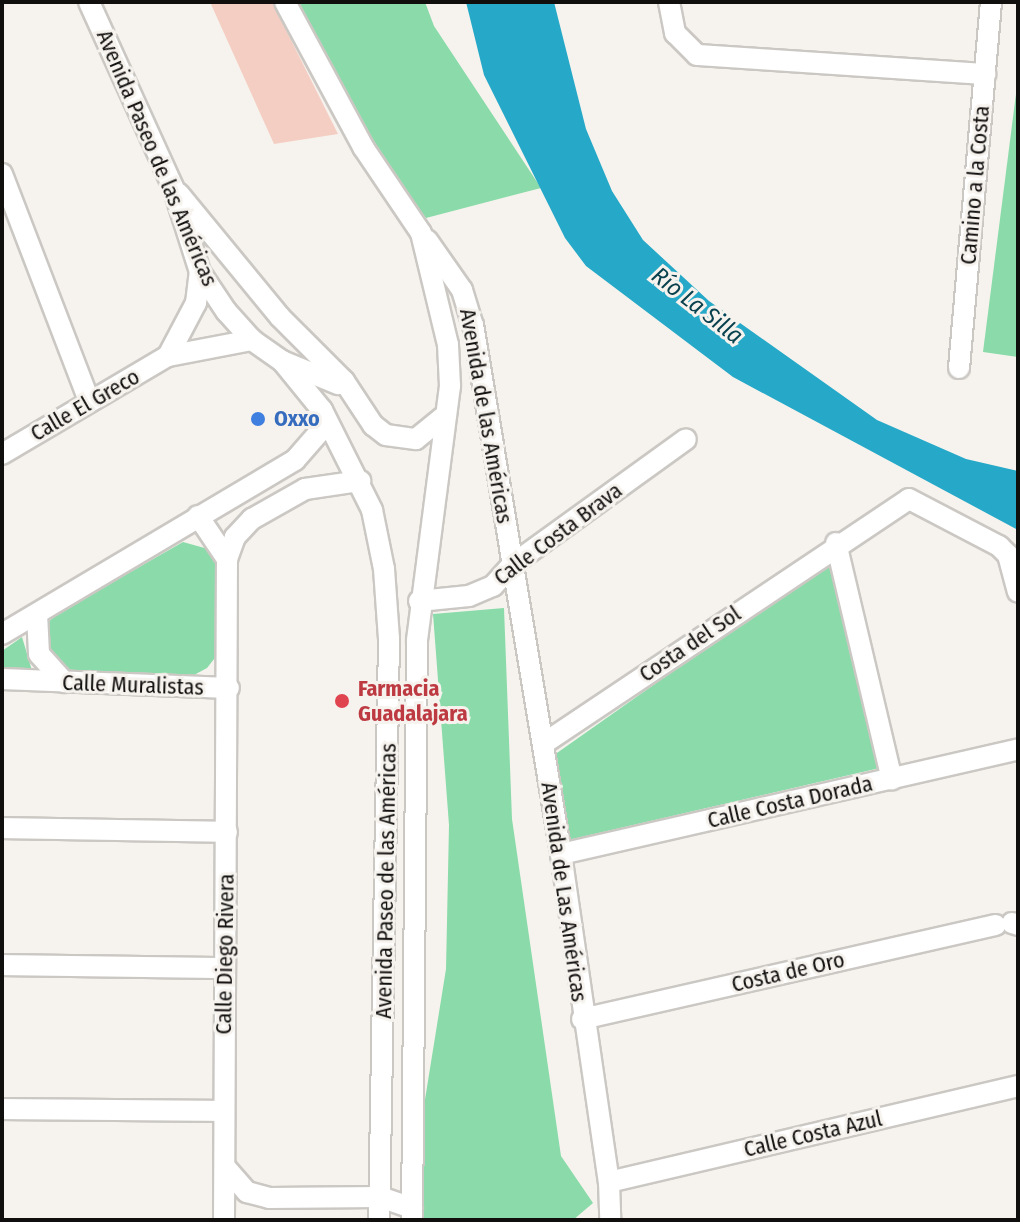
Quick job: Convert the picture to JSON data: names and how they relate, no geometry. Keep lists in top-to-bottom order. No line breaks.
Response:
{"streets":{"street":["Avenida Paseo de las Américas","Camino a la Costa","Calle El Greco","Avenida de las Américas","Calle Costa Brava","Costa del Sol","Calle Muralistas","Calle Costa Dorada","Avenida de Las Américas","Calle Diego Rivera","Costa de Oro","Calle Costa Azul"]},"crossings":[["Avenida Paseo de las Américas","Calle El Greco"],["Avenida Paseo de las Américas","Avenida de las Américas"],["Avenida Paseo de las Américas","Calle Costa Brava"],["Avenida de las Américas","Calle Costa Brava"],["Avenida de las Américas","Avenida de Las Américas"],["Calle Costa Brava","Avenida de Las Américas"],["Costa del Sol","Avenida de Las Américas"],["Calle Muralistas","Calle Diego Rivera"],["Calle Costa Dorada","Avenida de Las Américas"],["Avenida de Las Américas","Costa de Oro"],["Avenida de Las Américas","Calle Costa Azul"]],"water":["Río La Silla"],"places":["Oxxo","Farmacia Guadalajara"]}
